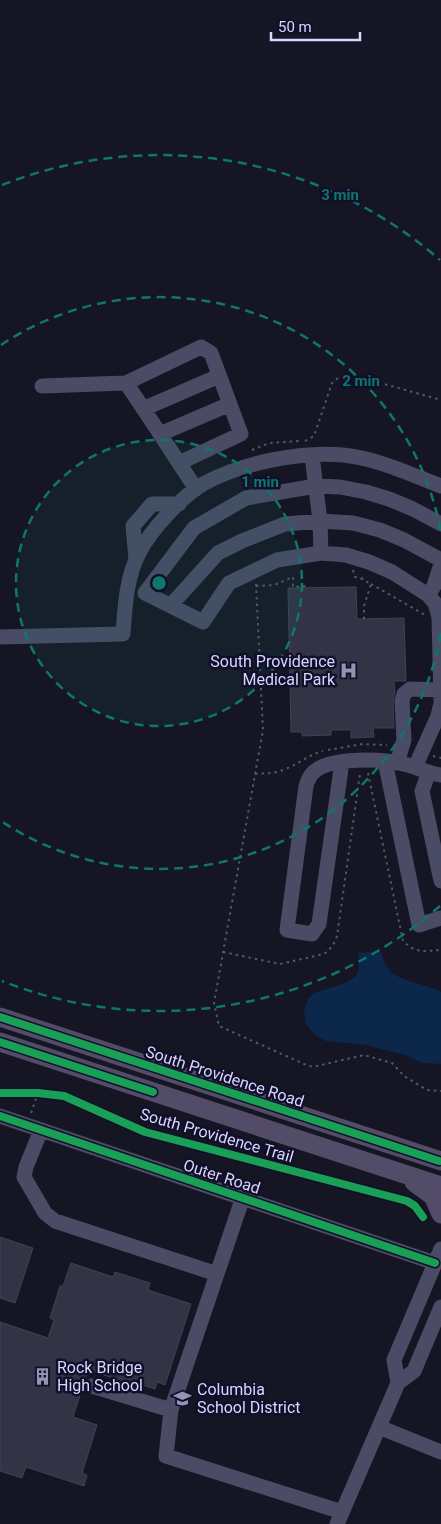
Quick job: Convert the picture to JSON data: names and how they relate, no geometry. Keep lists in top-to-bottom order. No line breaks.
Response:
{"streets":{"main road":["South Providence Road"],"street":["Outer Road"],"cycle path":["South Providence Trail"]},"places":{"hospital":["South Providence Medical Park"],"building":["Rock Bridge High School"],"school or university":["Columbia School District"]},"scale_bar":"50 m","rings":["3 min","2 min","1 min"]}
